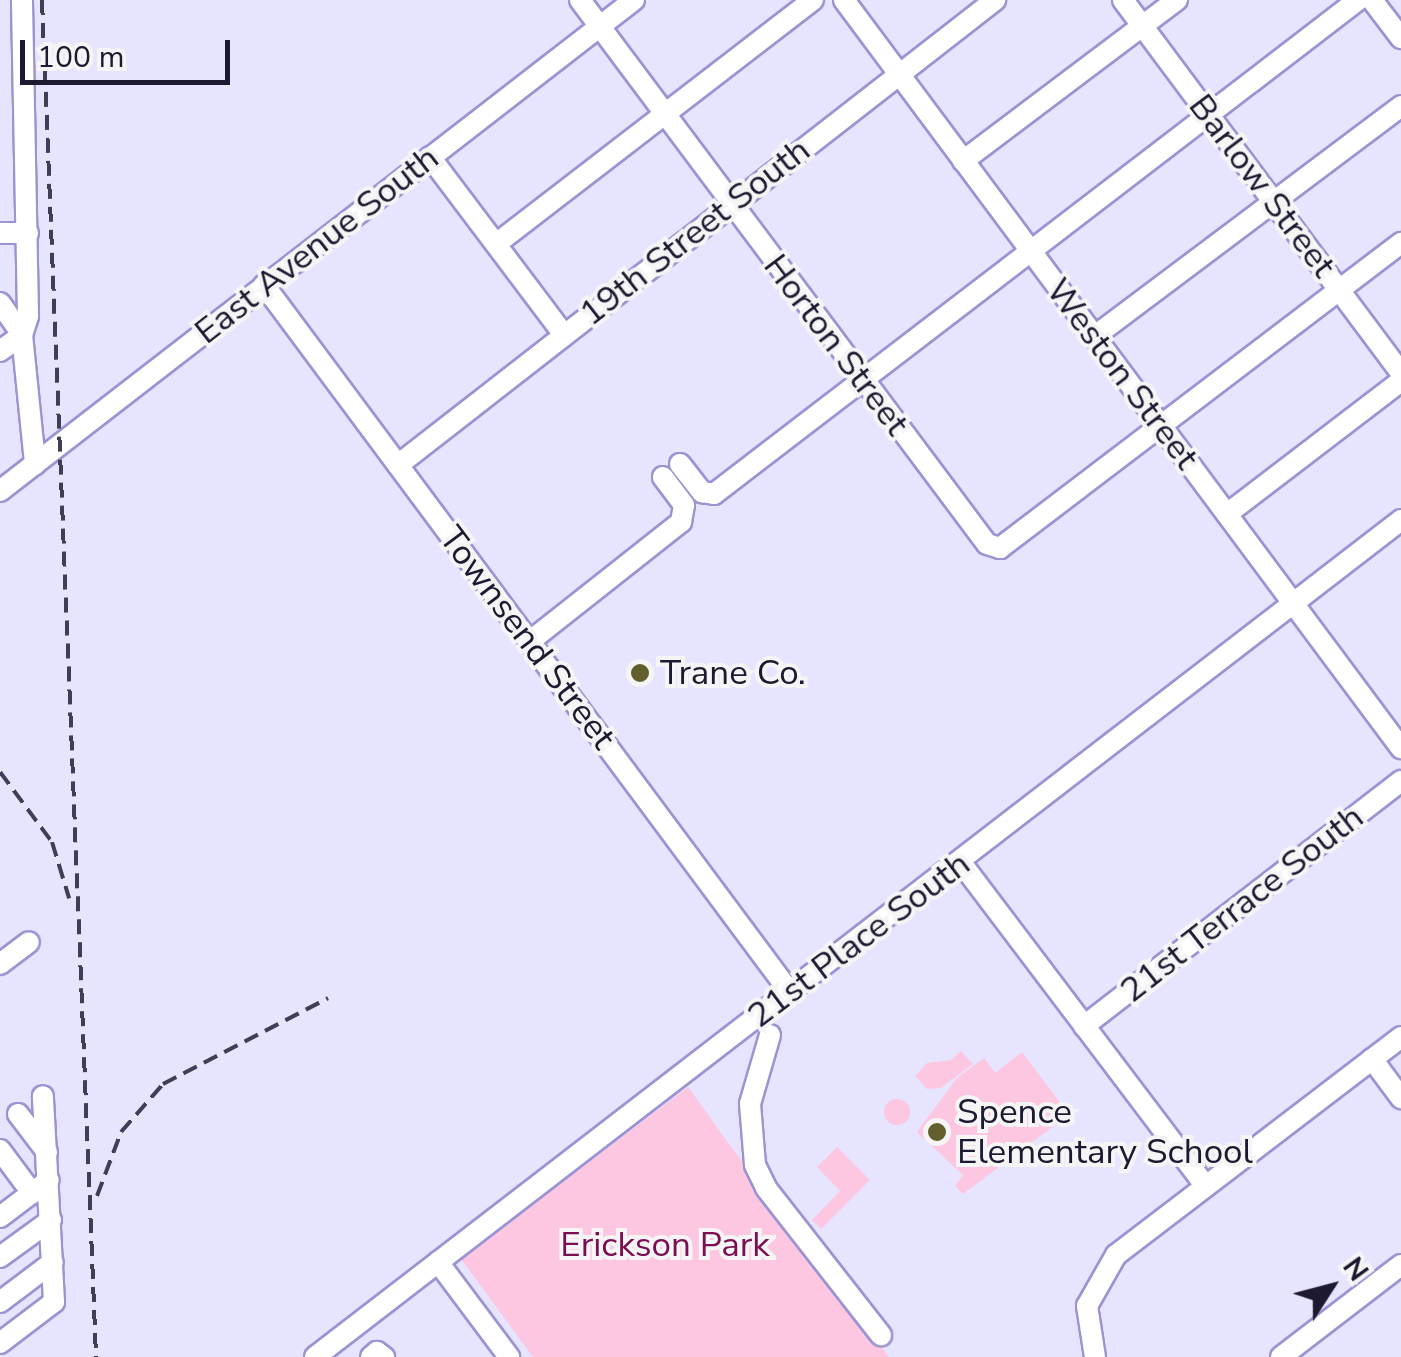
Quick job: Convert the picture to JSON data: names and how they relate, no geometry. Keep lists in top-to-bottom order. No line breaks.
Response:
{"streets":{"street":["Barlow Street","19th Street South","East Avenue South","Horton Street","Weston Street","Townsend Street","21st Terrace South","21st Place South"]},"crossings":[["19th Street South","Horton Street"],["19th Street South","Weston Street"],["19th Street South","Townsend Street"],["East Avenue South","Horton Street"],["East Avenue South","Townsend Street"],["Horton Street","Weston Street"],["Weston Street","21st Place South"],["Townsend Street","21st Place South"]],"parks":["Erickson Park"],"places":["Trane Co.","Spence Elementary School"],"scale_bar":"100 m","north":"top right"}
